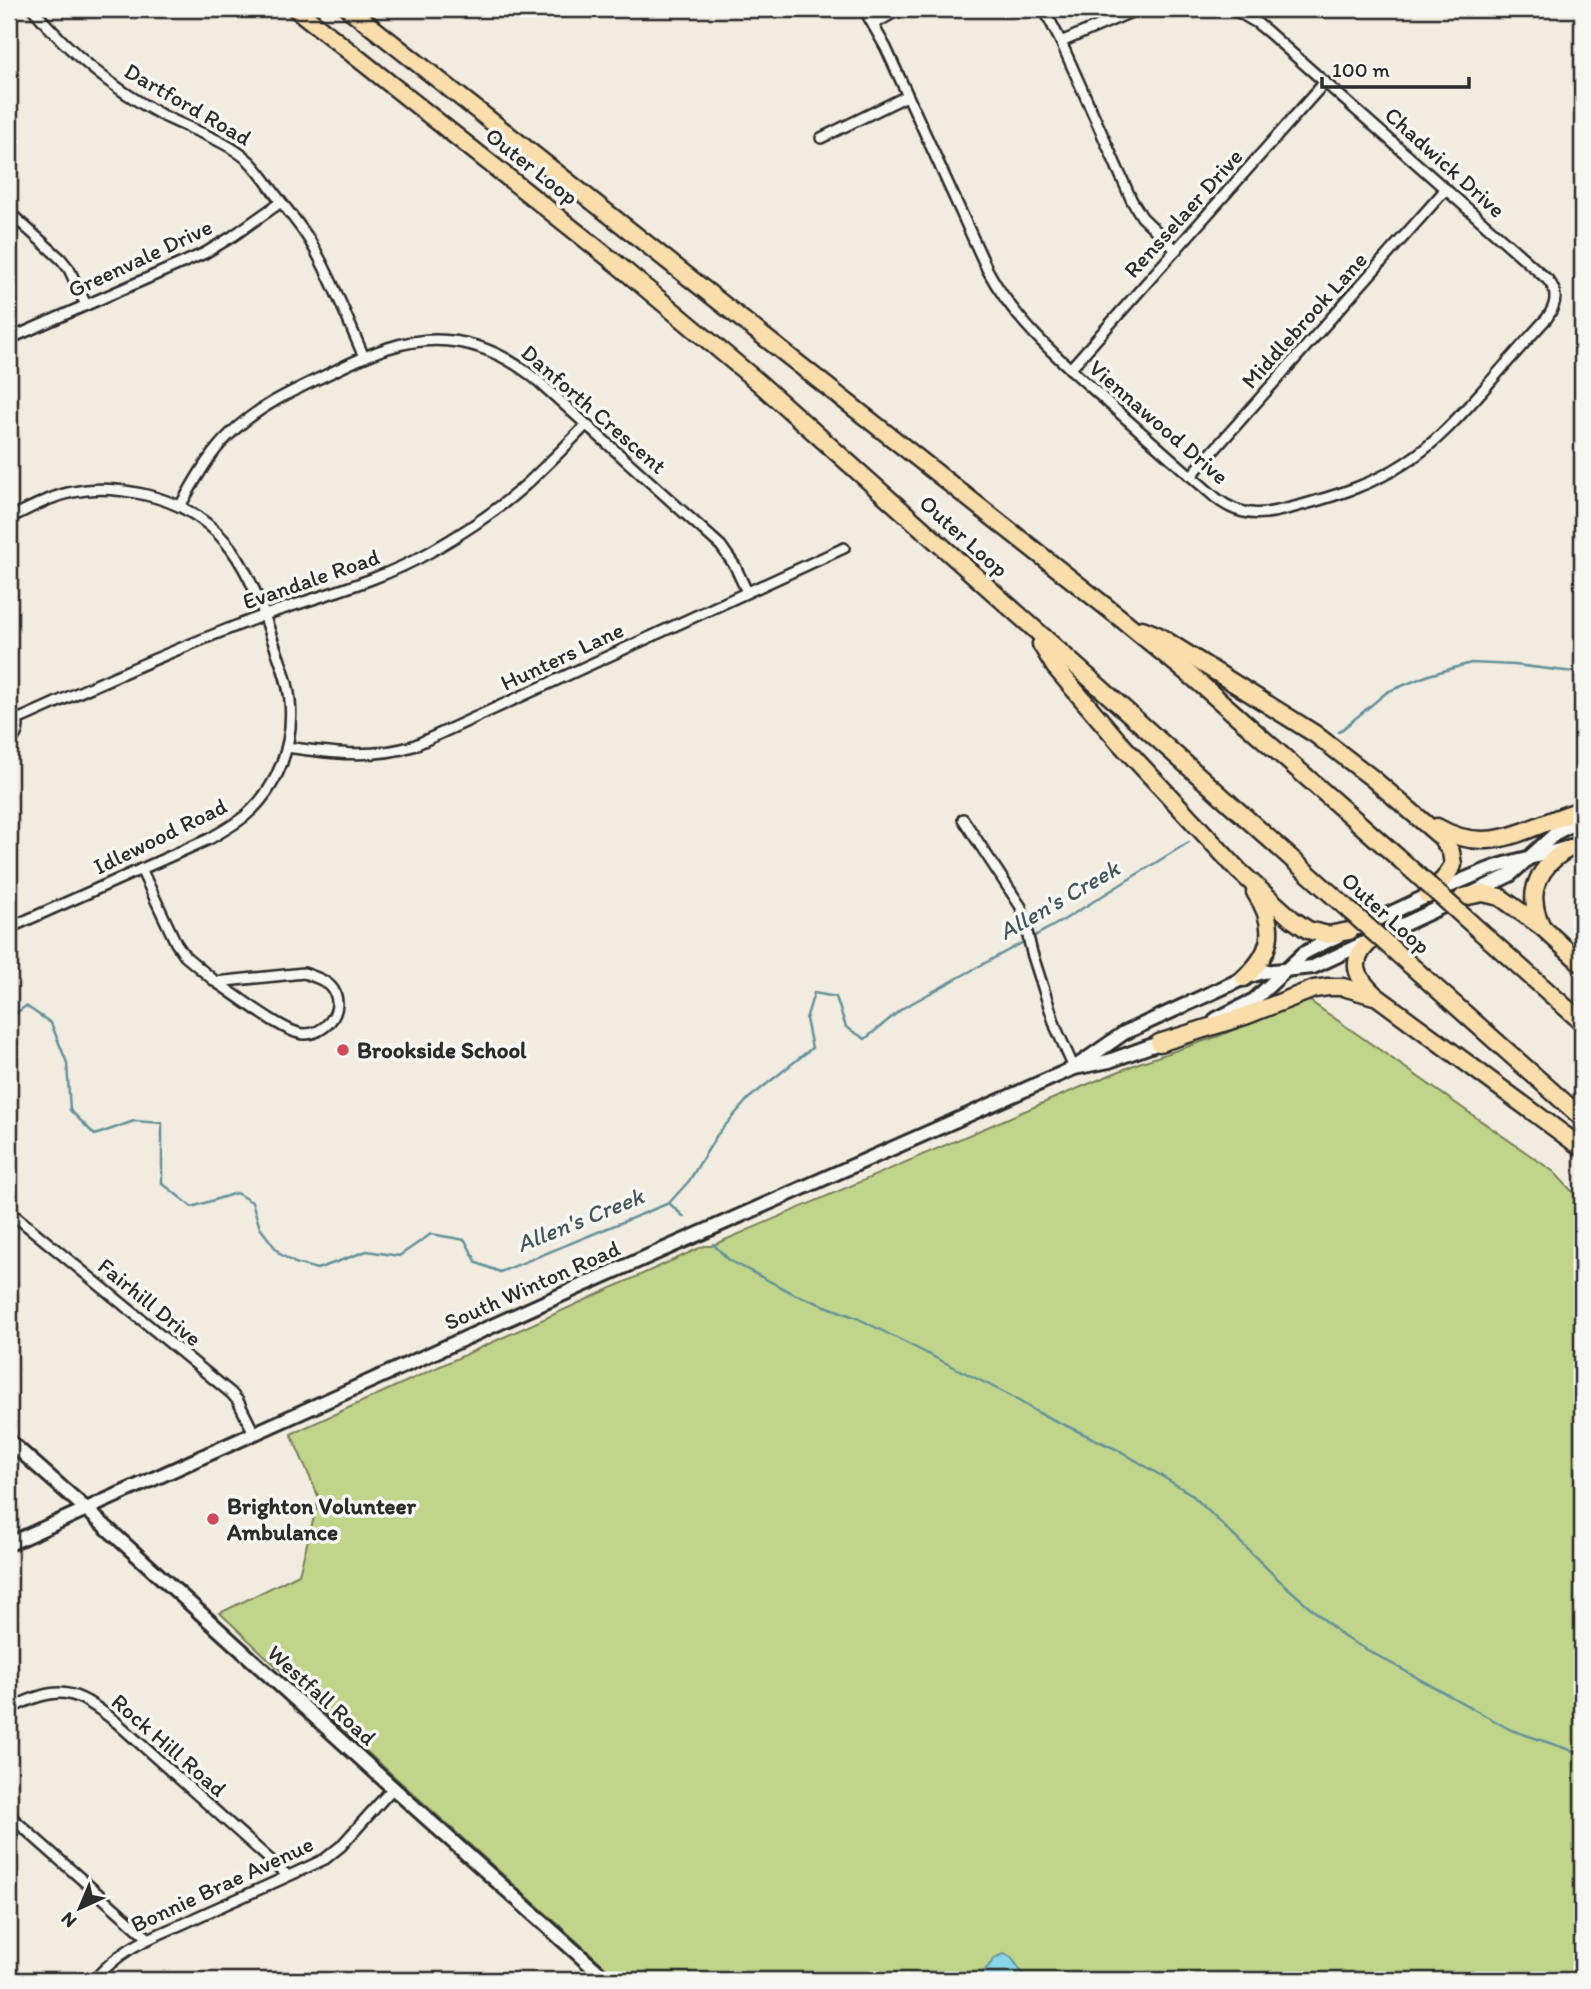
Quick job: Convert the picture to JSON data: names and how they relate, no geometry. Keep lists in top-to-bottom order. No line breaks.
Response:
{"streets":{"highway":["Outer Loop"],"main road":["South Winton Road","Westfall Road"],"street":["Dartford Road","Chadwick Drive","Rensselaer Drive","Greenvale Drive","Middlebrook Lane","Danforth Crescent","Viennawood Drive","Evandale Road","Hunters Lane","Idlewood Road","Fairhill Drive","Rock Hill Road","Bonnie Brae Avenue"]},"crossings":[["Dartford Road","Greenvale Drive"],["Dartford Road","Danforth Crescent"],["Chadwick Drive","Rensselaer Drive"],["Chadwick Drive","Middlebrook Lane"],["Chadwick Drive","Viennawood Drive"],["Rensselaer Drive","Viennawood Drive"],["Middlebrook Lane","Viennawood Drive"],["Danforth Crescent","Evandale Road"],["Danforth Crescent","Hunters Lane"],["Danforth Crescent","Idlewood Road"],["Evandale Road","Idlewood Road"],["Hunters Lane","Idlewood Road"],["South Winton Road","Fairhill Drive"],["South Winton Road","Westfall Road"],["Westfall Road","Bonnie Brae Avenue"],["Rock Hill Road","Bonnie Brae Avenue"]],"water":["Allen's Creek"],"places":["Brookside School","Brighton Volunteer Ambulance"],"scale_bar":"100 m","north":"bottom left"}
